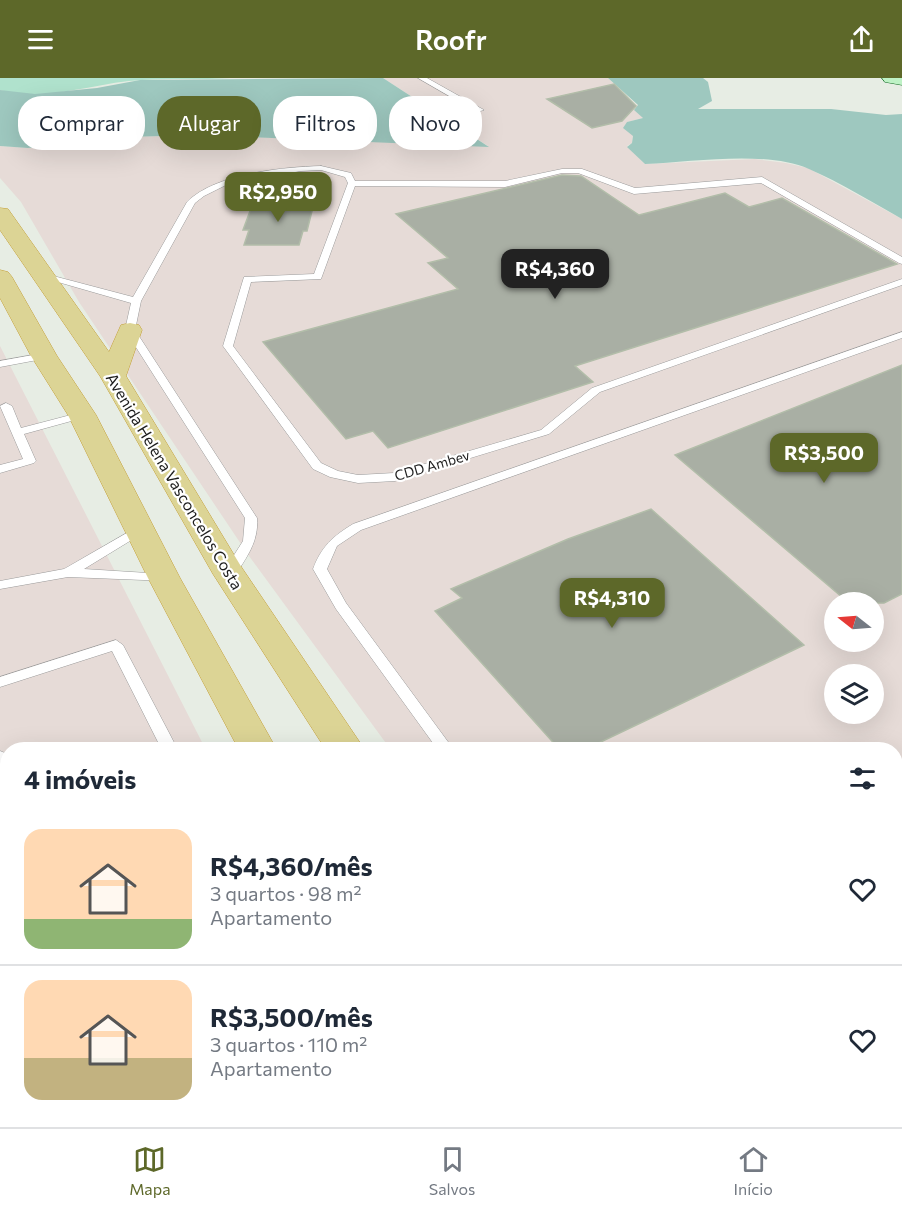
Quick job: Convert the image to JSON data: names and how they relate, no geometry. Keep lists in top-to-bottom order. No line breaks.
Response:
{"streets":{"highway":["Avenida Helena Vasconcelos Costa"],"lane":["CDD Ambev"]},"north":"left","page":{"header":"Roofr","chip":["Comprar","Alugar","Filtros","Novo"],"price":["R$2,950","R$4,360","R$3,500","R$4,310"],"heading":"4 imóveis","list":[{"name":"R$4,360/mês","note":"3 quartos · 98 m² · Apartamento"},{"name":"R$3,500/mês","note":"3 quartos · 110 m² · Apartamento"}],"tabs":["Mapa","Salvos","Início"]}}
